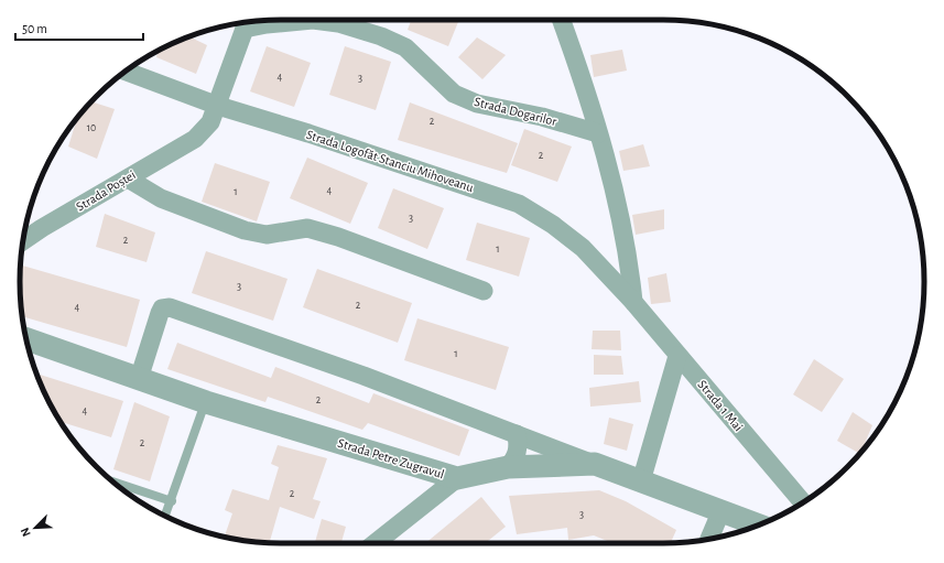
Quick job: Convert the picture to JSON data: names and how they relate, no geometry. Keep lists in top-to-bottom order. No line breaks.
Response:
{"streets":{"street":["Strada Dogarilor","Strada Logofăt Stanciu Mihoveanu","Strada Poștei","Strada 1 Mai","Strada Petre Zugravul"]},"crossings":[["Strada Dogarilor","Strada Logofăt Stanciu Mihoveanu"],["Strada Dogarilor","Strada Poștei"],["Strada Logofăt Stanciu Mihoveanu","Strada Poștei"],["Strada Logofăt Stanciu Mihoveanu","Strada 1 Mai"]],"house_numbers":["4","3","2","10","2","4","1","3","2","1","3","2","4","1","2","4","2","2","3"],"scale_bar":"50 m","north":"bottom left"}
